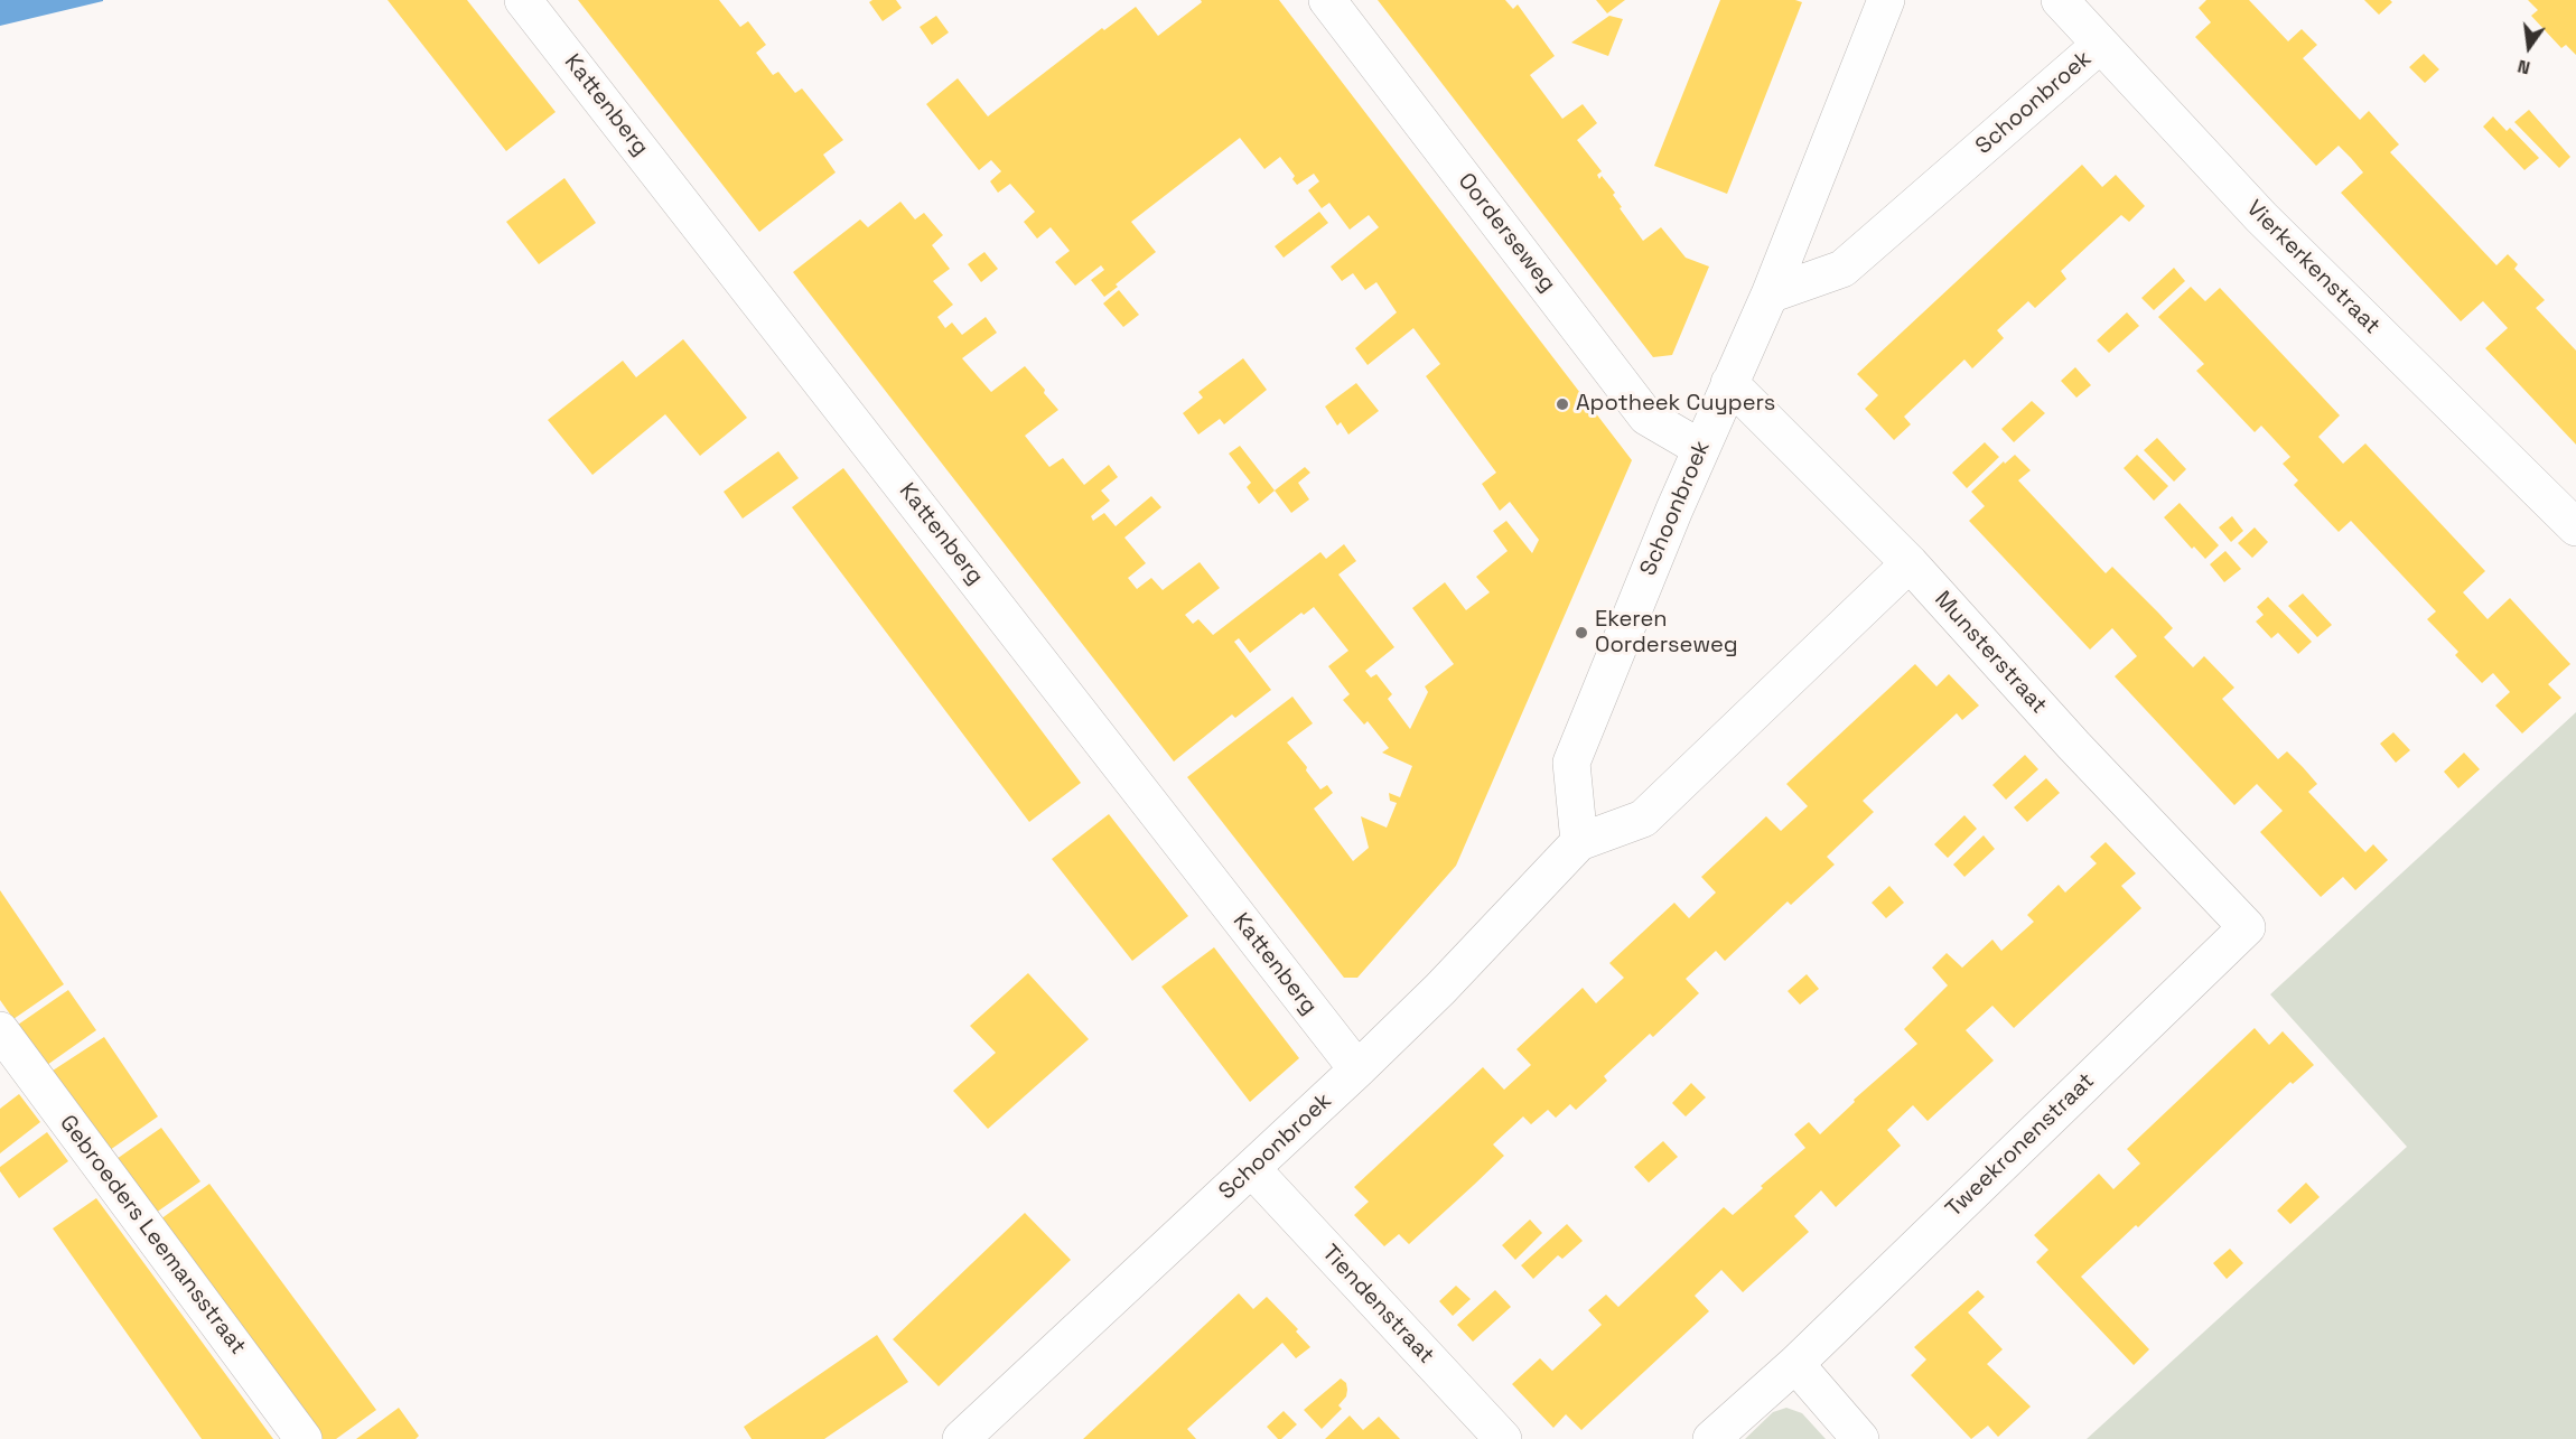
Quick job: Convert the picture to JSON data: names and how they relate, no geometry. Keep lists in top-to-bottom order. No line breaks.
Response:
{"streets":{"street":["Schoonbroek","Kattenberg","Oorderseweg","Vierkerkenstraat","Munsterstraat","Tweekronenstraat","Gebroeders Leemansstraat","Tiendenstraat"]},"crossings":[["Schoonbroek","Kattenberg"],["Schoonbroek","Oorderseweg"],["Schoonbroek","Vierkerkenstraat"],["Schoonbroek","Munsterstraat"],["Schoonbroek","Tiendenstraat"],["Munsterstraat","Tweekronenstraat"]],"places":["Apotheek Cuypers","Ekeren Oorderseweg"],"north":"bottom"}
